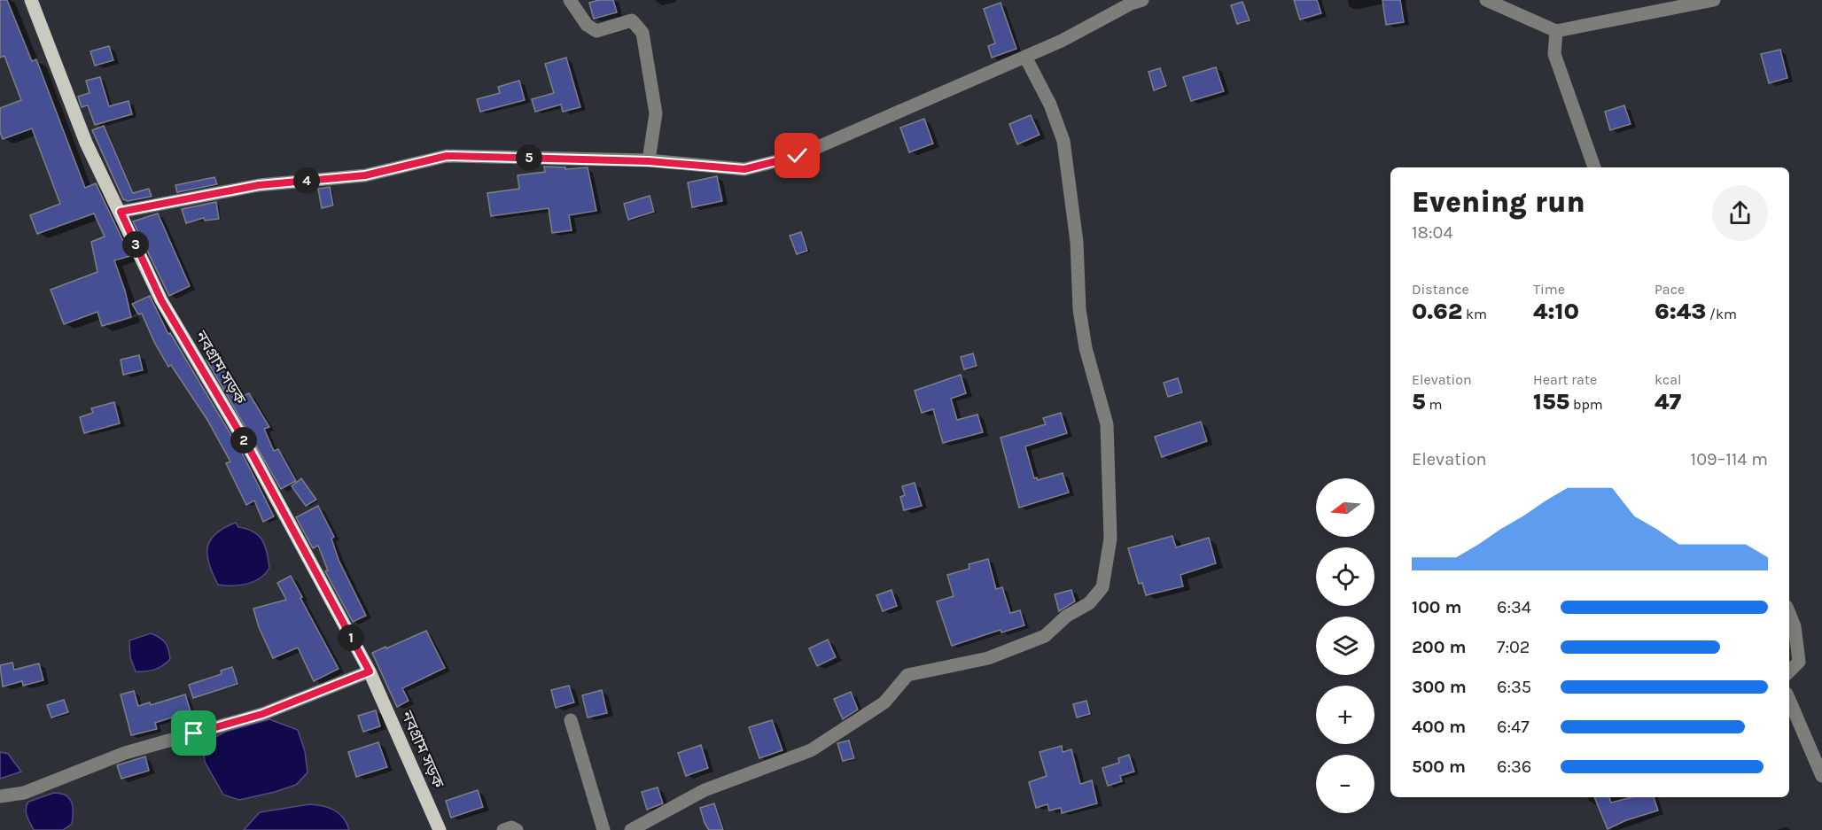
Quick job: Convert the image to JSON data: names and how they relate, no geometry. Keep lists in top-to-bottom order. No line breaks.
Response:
{"streets":{"main road":["নবগ্রাম সড়ক"]},"north":"left","page":{"pins":["5","4","3","2","1"],"heading":["Evening run","18:04"],"stats":[["Distance","0.62 km"],["Time","4:10"],["Pace","6:43 /km"],["Elevation","5 m"],["Heart rate","155 bpm"],["kcal","47"]],"chart":["Elevation","109–114 m"],"map_buttons":["+","−"],"list":[{"name":"100 m","note":"6:34"},{"name":"200 m","note":"7:02"},{"name":"300 m","note":"6:35"},{"name":"400 m","note":"6:47"},{"name":"500 m","note":"6:36"}]}}
